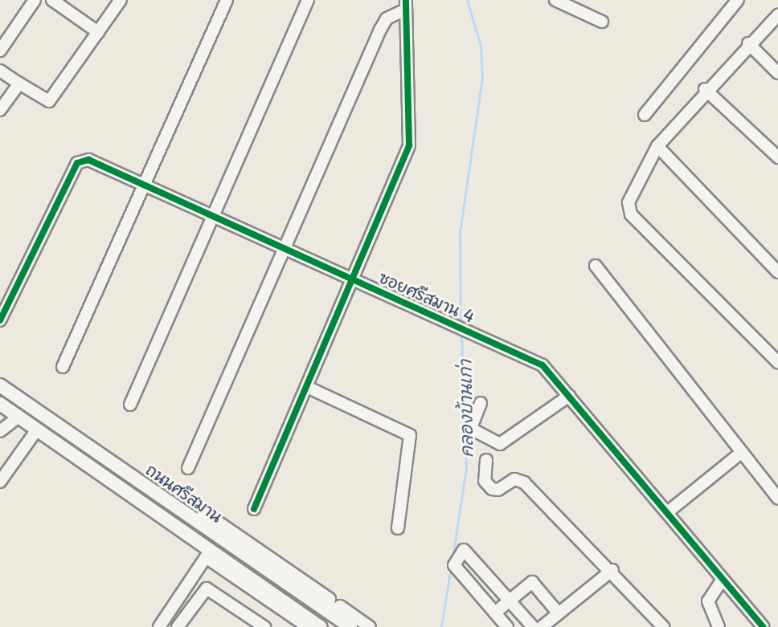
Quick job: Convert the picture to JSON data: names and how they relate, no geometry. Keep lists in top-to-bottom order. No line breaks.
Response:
{"streets":{"main road":["ถนนศรีสมาน"],"street":["ซอยศรีสมาน 4"]},"water":["คลองบ้านเก่า"]}
